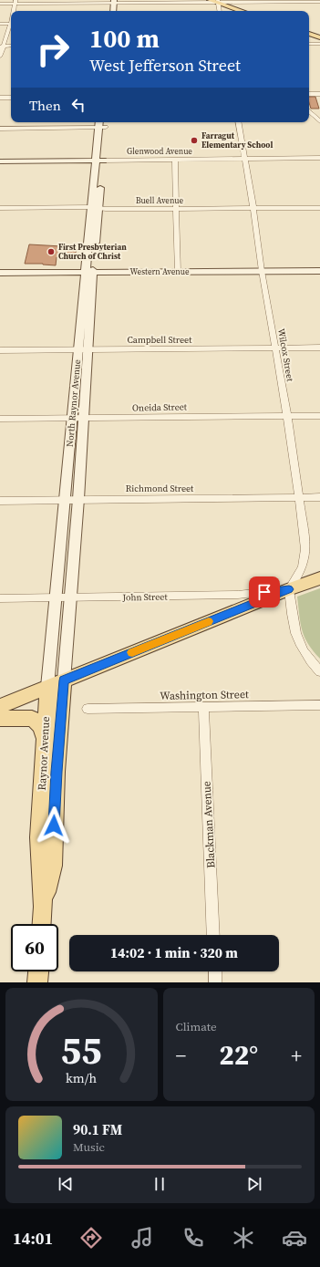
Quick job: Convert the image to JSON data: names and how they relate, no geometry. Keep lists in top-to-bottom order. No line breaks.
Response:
{"streets":{"main road":["Glenwood Avenue","Western Avenue","North Raynor Avenue","Raynor Avenue"],"street":["Buell Avenue","Campbell Street","Wilcox Street","Oneida Street","Richmond Street","John Street","Washington Street","Blackman Avenue"]},"crossings":[["Glenwood Avenue","Wilcox Street"],["Glenwood Avenue","North Raynor Avenue"],["Buell Avenue","Wilcox Street"],["Buell Avenue","North Raynor Avenue"],["Western Avenue","Wilcox Street"],["Western Avenue","North Raynor Avenue"],["Campbell Street","Wilcox Street"],["Campbell Street","North Raynor Avenue"],["Wilcox Street","Oneida Street"],["Wilcox Street","Richmond Street"],["Wilcox Street","John Street"],["North Raynor Avenue","Oneida Street"],["North Raynor Avenue","Richmond Street"],["North Raynor Avenue","John Street"],["North Raynor Avenue","Raynor Avenue"],["Washington Street","Blackman Avenue"]],"places":["Farragut Elementary School","First Presbyterian Church of Christ"],"page":{"turn":["100 m","West Jefferson Street"],"then":"Then","limit":"60","trip":"14:02 · 1 min · 320 m","tile":"Climate","heat":["−","22°","+"],"song":["90.1 FM","Music"],"tabs":"14:01","gauge":["55","km/h"]}}
